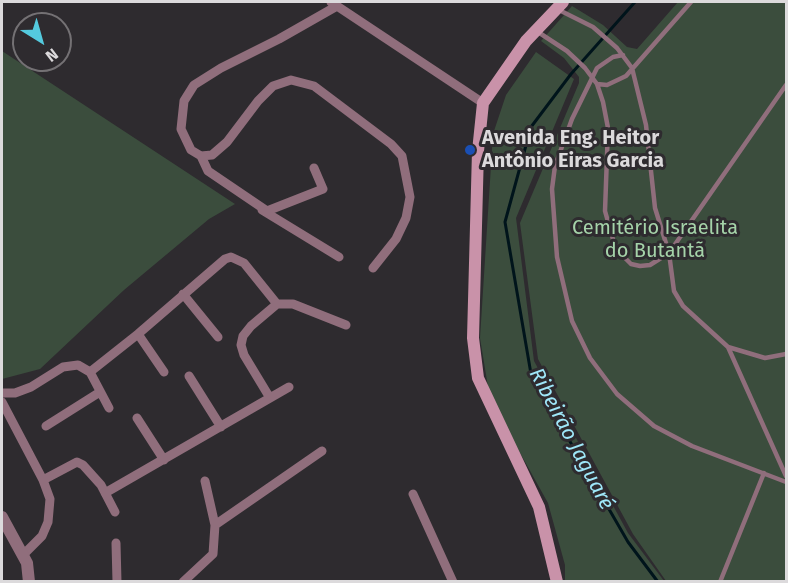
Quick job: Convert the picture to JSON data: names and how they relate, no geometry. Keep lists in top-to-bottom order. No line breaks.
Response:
{"water":["Ribeirão Jaguaré"],"parks":["Cemitério Israelita do Butantã"],"places":["Avenida Eng. Heitor Antônio Eiras Garcia"],"north":"bottom right"}
